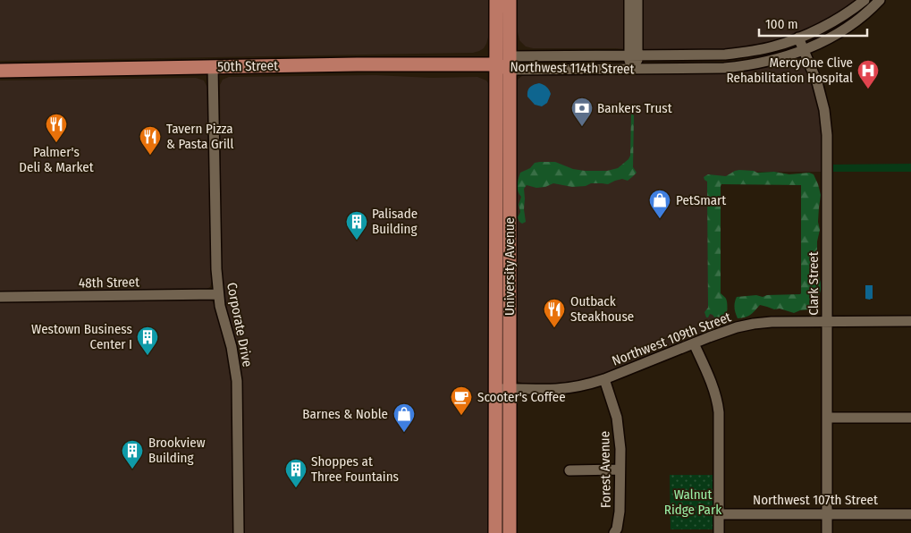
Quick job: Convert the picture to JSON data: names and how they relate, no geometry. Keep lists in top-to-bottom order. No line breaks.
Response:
{"streets":{"main road":["50th Street","Northwest 114th Street","University Avenue"],"street":["48th Street","Clark Street","Corporate Drive","Northwest 109th Street","Forest Avenue","Northwest 107th Street"]},"crossings":[["50th Street","Northwest 114th Street"],["50th Street","University Avenue"],["50th Street","Corporate Drive"],["Northwest 114th Street","University Avenue"],["Northwest 114th Street","Clark Street"],["University Avenue","Northwest 109th Street"],["48th Street","Corporate Drive"],["Clark Street","Northwest 109th Street"],["Clark Street","Northwest 107th Street"],["Northwest 109th Street","Forest Avenue"]],"parks":["Walnut Ridge Park"],"places":{"hospital":["MercyOne Clive Rehabilitation Hospital"],"bank":["Bankers Trust"],"restaurant":["Palmer's Deli & Market","Tavern Pizza & Pasta Grill","Outback Steakhouse"],"shop":["PetSmart","Barnes & Noble"],"building":["Palisade Building","Westown Business Center I","Brookview Building","Shoppes at Three Fountains"],"cafe":["Scooter's Coffee"]},"scale_bar":"100 m"}
